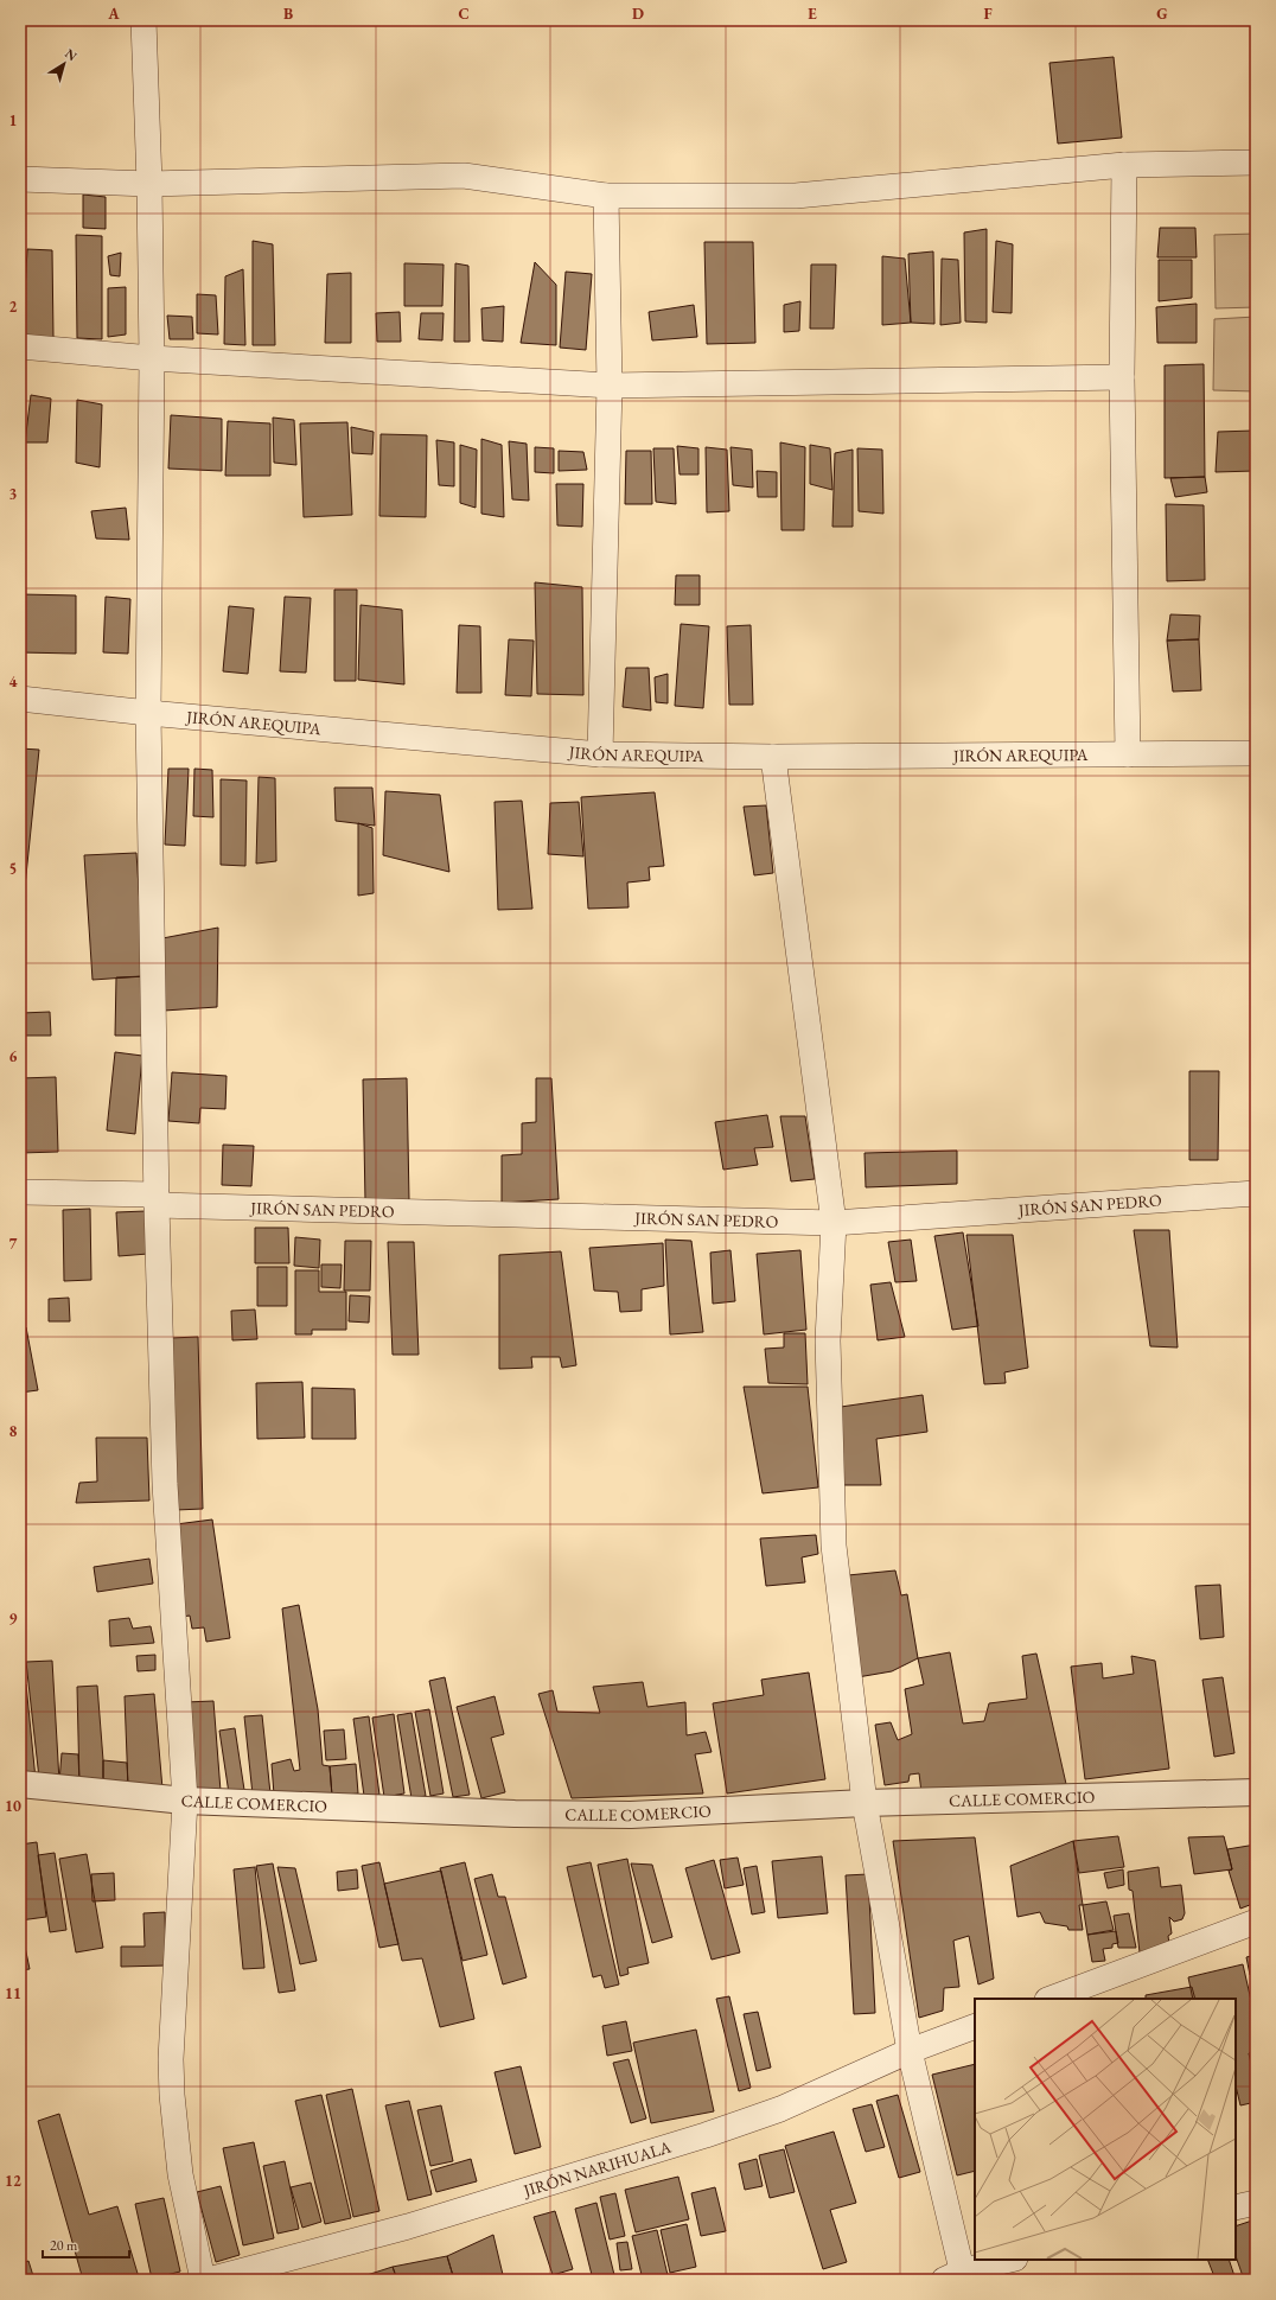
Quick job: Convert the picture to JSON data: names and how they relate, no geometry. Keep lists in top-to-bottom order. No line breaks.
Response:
{"streets":{"street":["JIRÓN AREQUIPA","JIRÓN SAN PEDRO","CALLE COMERCIO","JIRÓN NARIHUALA"]},"scale_bar":"20 m","north":"top right","grid":{"columns":["A","B","C","D","E","F","G"],"rows":["1","2","3","4","5","6","7","8","9","10","11","12"]}}
